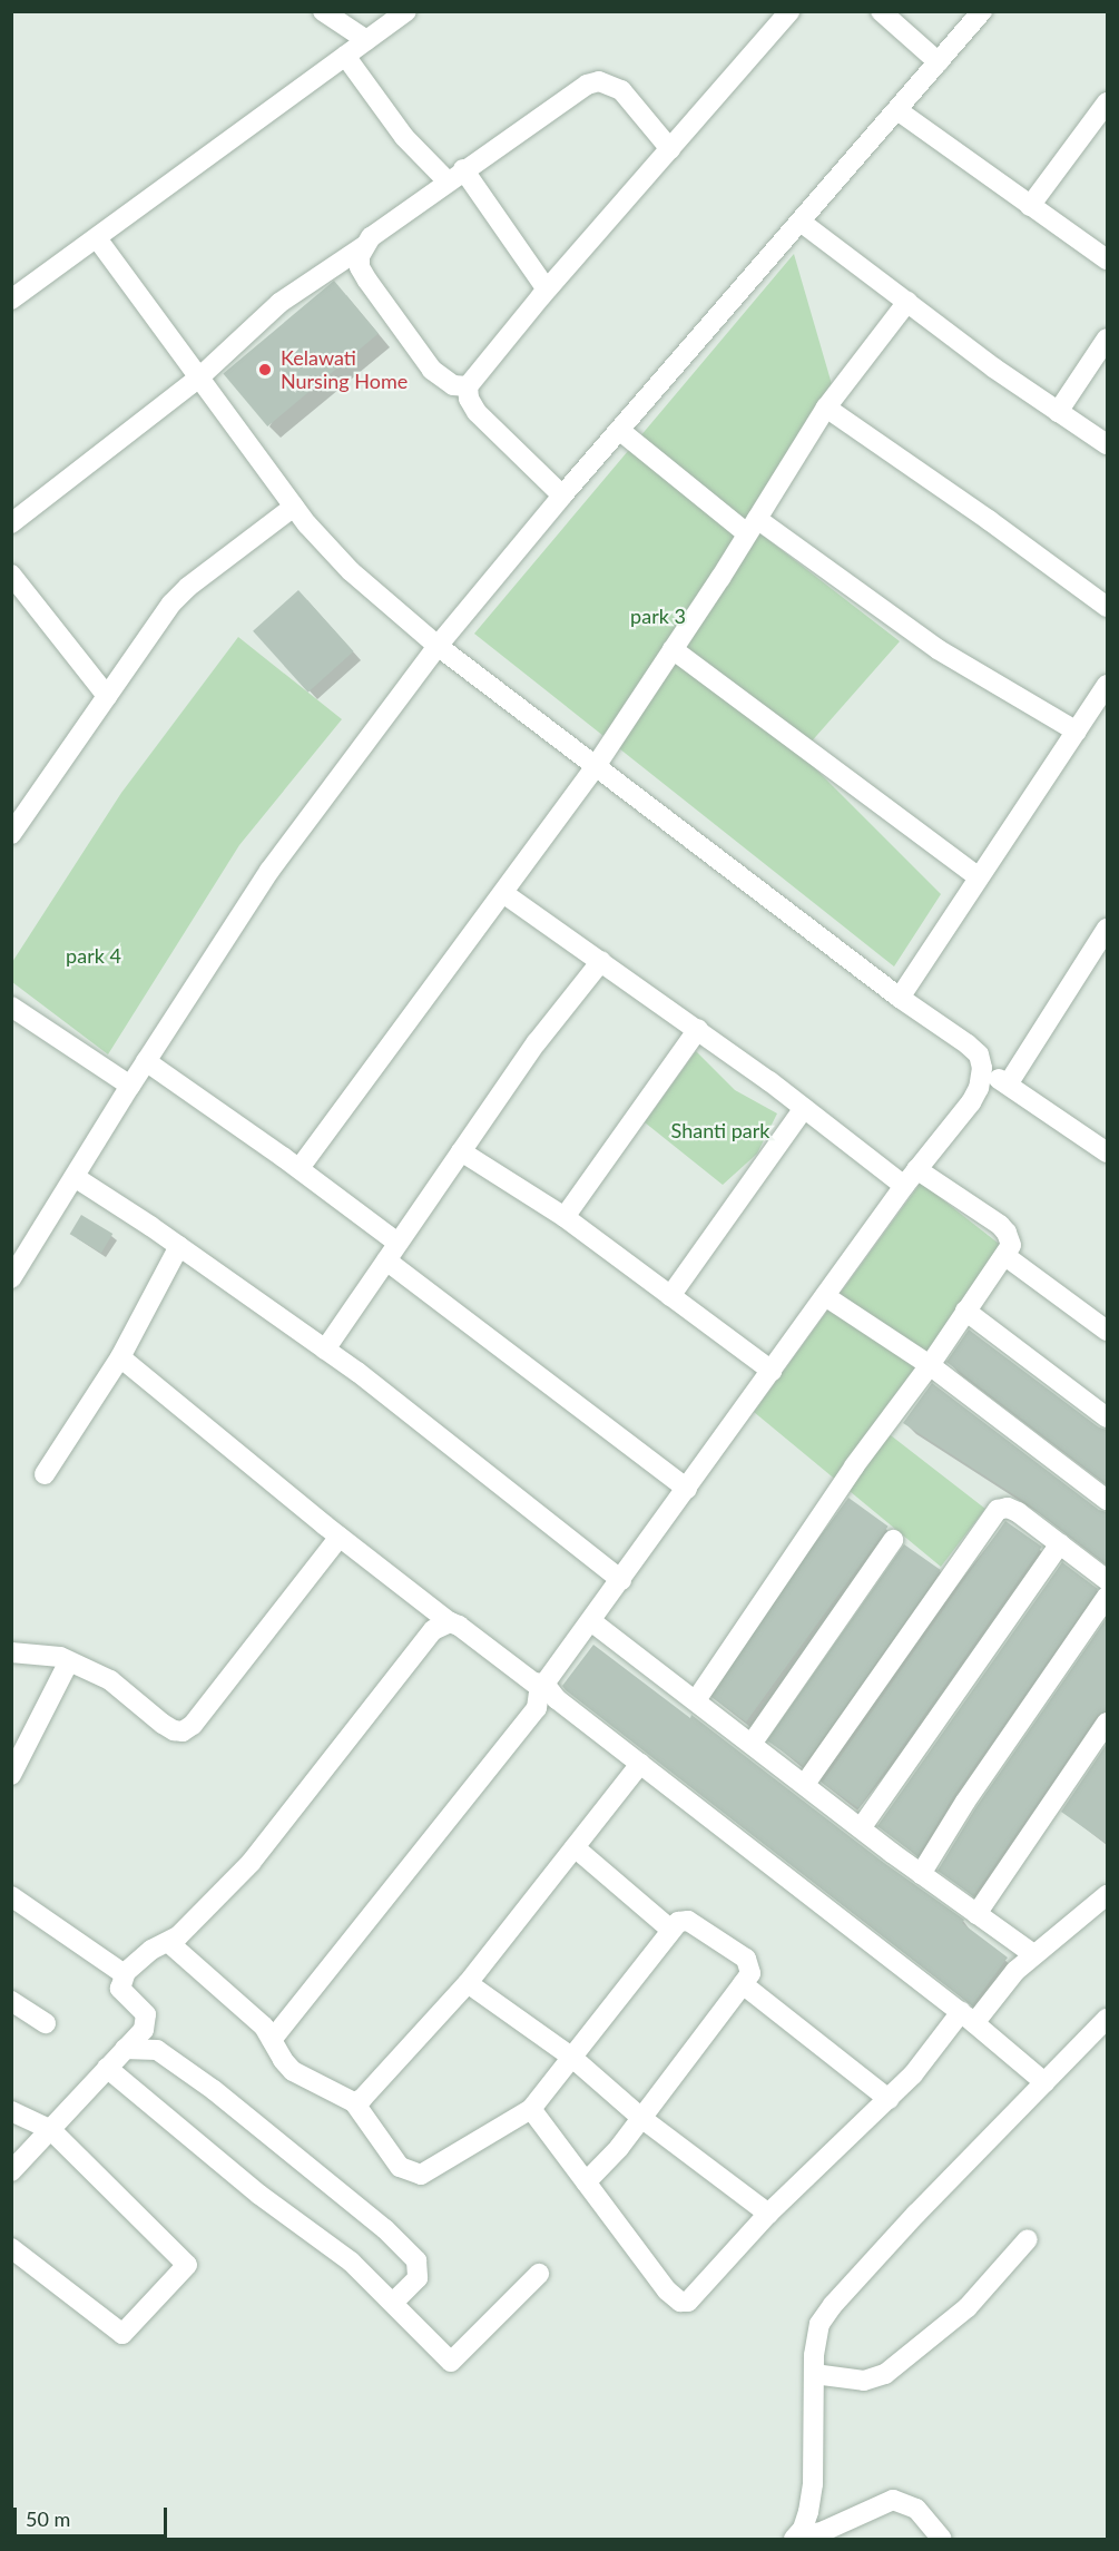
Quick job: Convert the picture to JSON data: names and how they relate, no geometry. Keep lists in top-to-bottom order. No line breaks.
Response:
{"parks":["park 3","park 4","Shanti park"],"places":["Kelawati Nursing Home"],"scale_bar":"50 m"}
